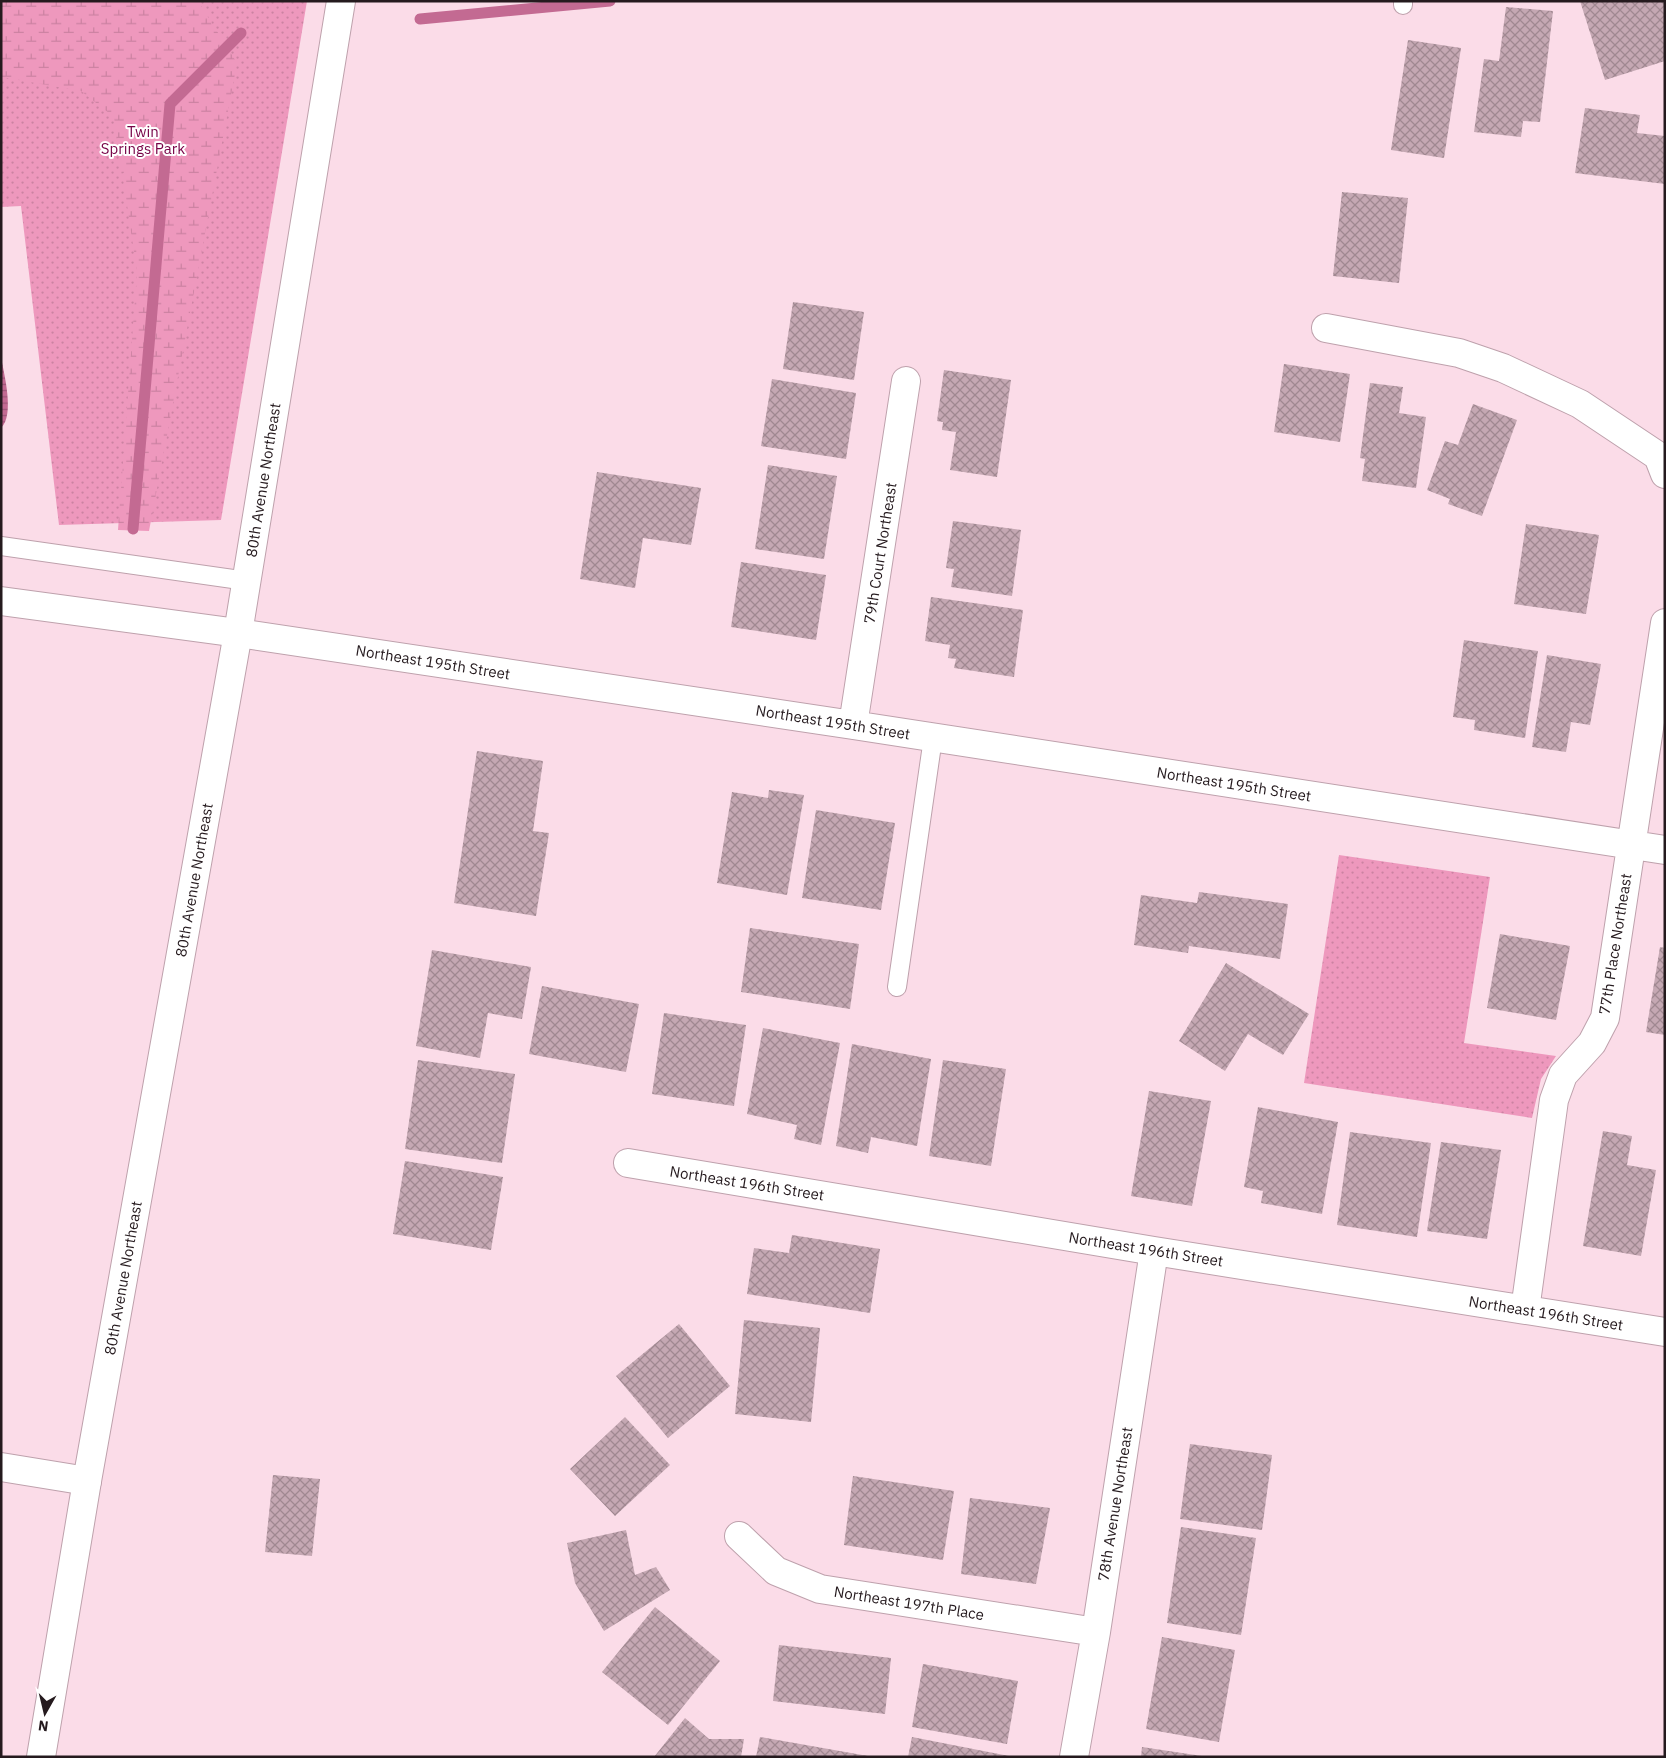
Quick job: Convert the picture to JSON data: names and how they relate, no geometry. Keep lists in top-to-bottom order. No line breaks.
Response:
{"streets":{"street":["80th Avenue Northeast","79th Court Northeast","Northeast 195th Street","77th Place Northeast","Northeast 196th Street","78th Avenue Northeast","Northeast 197th Place"]},"crossings":[["80th Avenue Northeast","Northeast 195th Street"],["79th Court Northeast","Northeast 195th Street"],["Northeast 195th Street","77th Place Northeast"],["77th Place Northeast","Northeast 196th Street"],["Northeast 196th Street","78th Avenue Northeast"],["78th Avenue Northeast","Northeast 197th Place"]],"parks":["Twin Springs Park"],"north":"bottom"}
